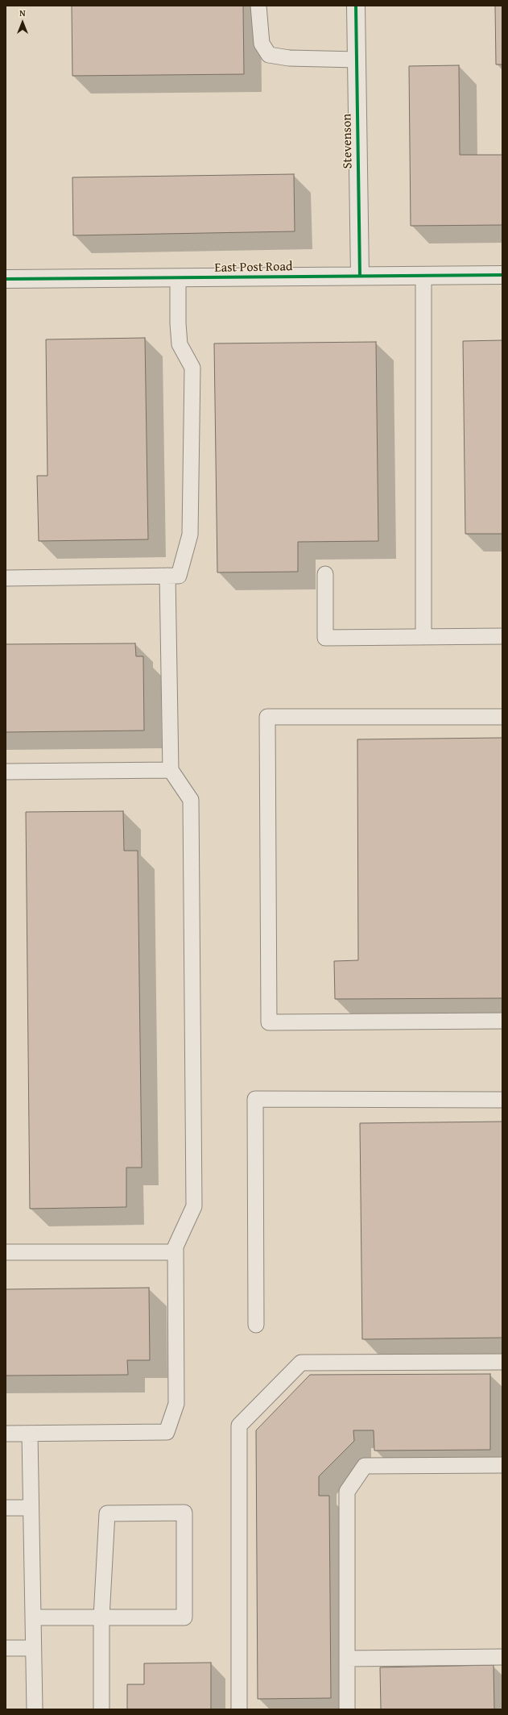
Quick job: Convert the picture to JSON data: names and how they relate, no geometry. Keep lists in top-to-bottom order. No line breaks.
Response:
{"streets":{"street":["Stevenson","East Post Road"]},"crossings":[["Stevenson","East Post Road"]],"north":"top"}
